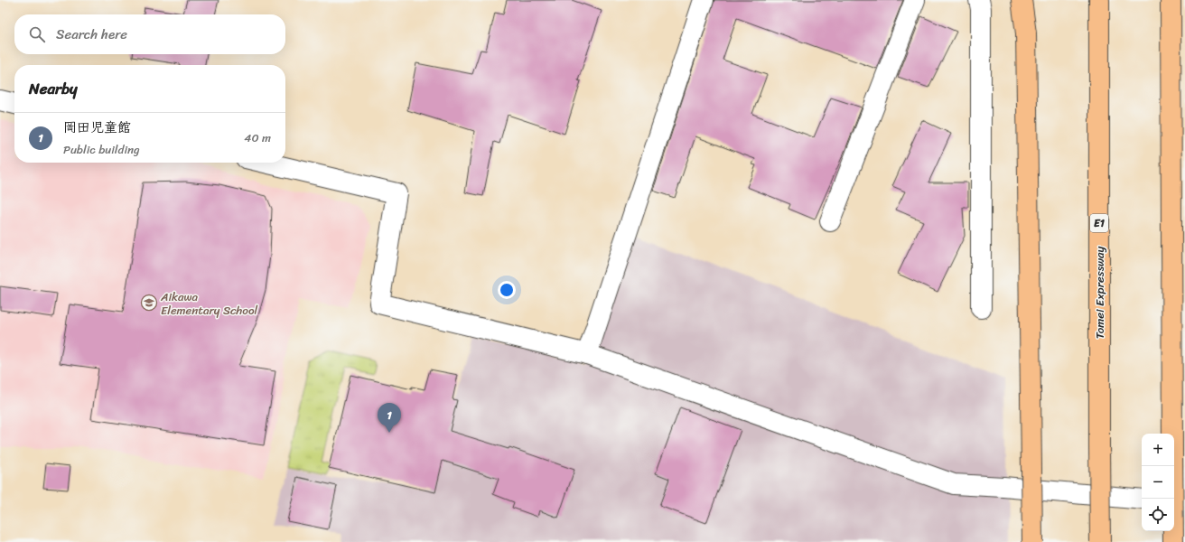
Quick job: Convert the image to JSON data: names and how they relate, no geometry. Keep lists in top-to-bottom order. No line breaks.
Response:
{"streets":{"highway":["E1","Tomei Expressway"]},"places":{"school or university":["Aikawa Elementary School"]},"page":{"search":"Search here","heading":"Nearby","list":[{"mark":"1","name":"岡田児童館","note":"Public building","value":"40 m"}],"pins":"1","map_buttons":["+","−"]}}
